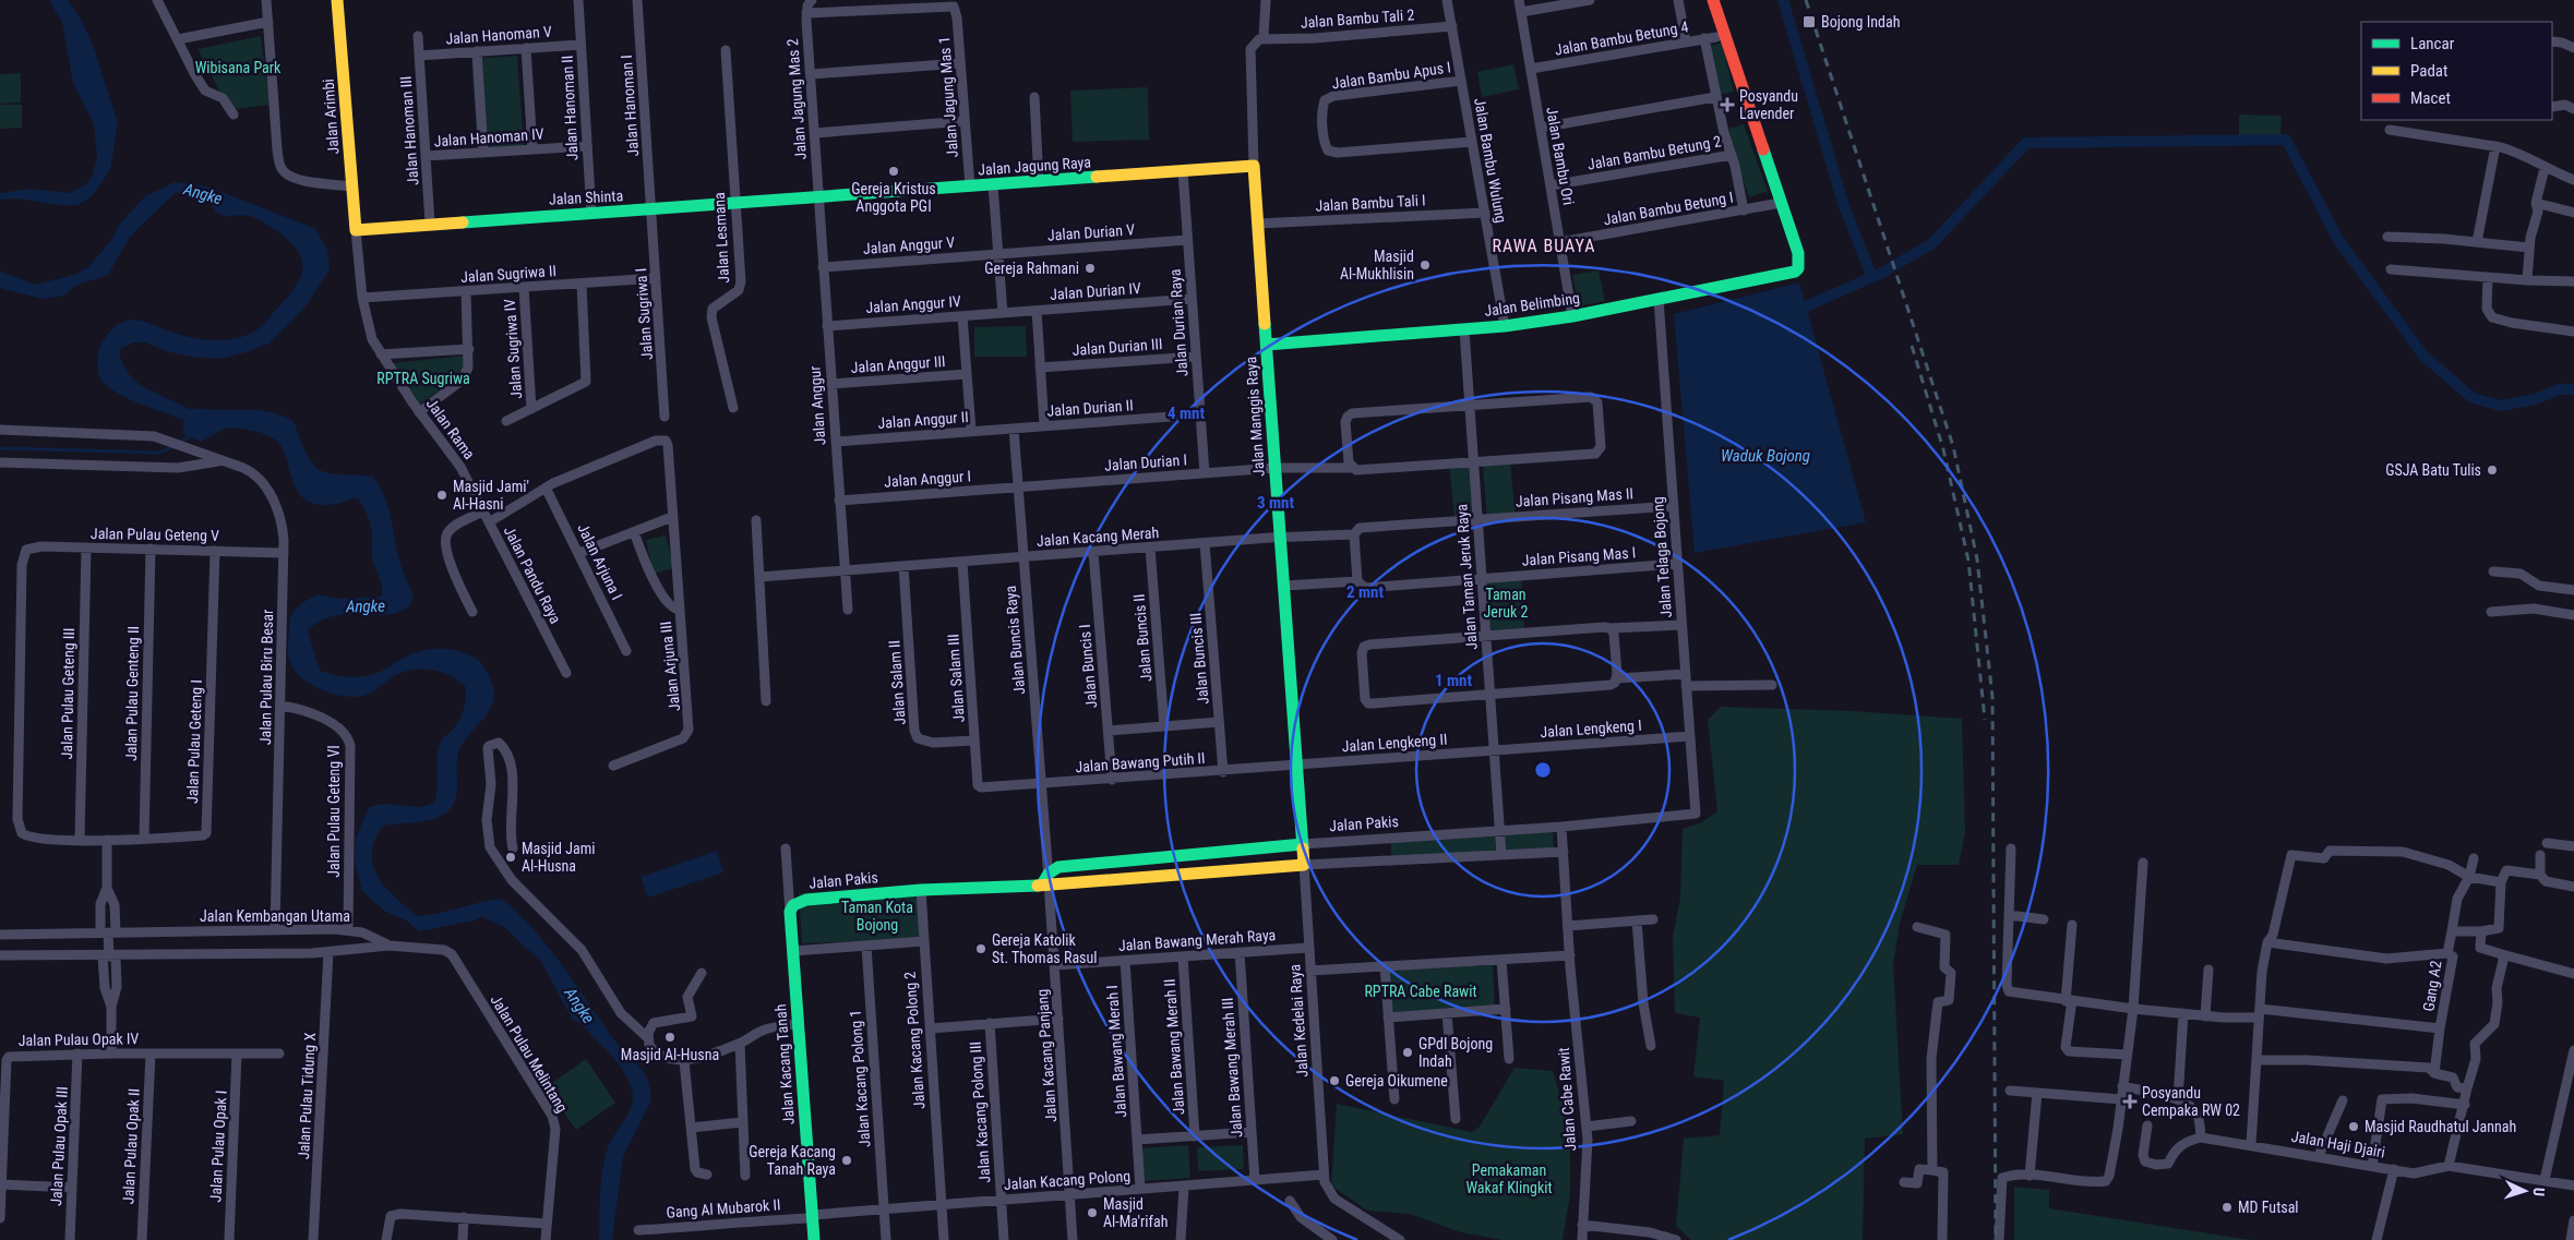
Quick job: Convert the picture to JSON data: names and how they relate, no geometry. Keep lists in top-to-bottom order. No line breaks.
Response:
{"streets":{"street":["Jalan Bambu Tali 2","Jalan Hanoman V","Jalan Bambu Betung 4","Jalan Bambu Apus I","Jalan Jagung Mas 1","Jalan Jagung Mas 2","Jalan Hanoman I","Jalan Hanoman II","Jalan Arimbi","Jalan Hanoman III","Jalan Hanoman IV","Jalan Bambu Betung 2","Jalan Bambu Ori","Jalan Bambu Wulung","Jalan Jagung Raya","Jalan Shinta","Jalan Bambu Tali I","Jalan Bambu Betung I","Jalan Durian V","Jalan Lesmana","Jalan Anggur V","Jalan Sugriwa II","Jalan Durian IV","Jalan Anggur IV","Jalan Belimbing","Jalan Sugriwa I","Jalan Durian Raya","Jalan Durian III","Jalan Sugriwa IV","Jalan Anggur III","Jalan Anggur","Jalan Durian II","Jalan Manggis Raya","Jalan Anggur II","Jalan Rama","Jalan Durian I","Jalan Anggur I","Jalan Pisang Mas II","Jalan Pulau Geteng V","Jalan Kacang Merah","Jalan Pisang Mas I","Jalan Telaga Bojong","Jalan Arjuna I","Jalan Pandu Raya","Jalan Taman Jeruk Raya","Jalan Buncis II","Jalan Buncis Raya","Jalan Buncis III","Jalan Arjuna III","Jalan Buncis I","Jalan Pulau Biru Besar","Jalan Salam III","Jalan Salam II","Jalan Pulau Geteng III","Jalan Pulau Genteng II","Jalan Lengkeng I","Jalan Pulau Geteng I","Jalan Lengkeng II","Jalan Bawang Putih II","Jalan Pulau Geteng VI","Jalan Pakis","Jalan Kembangan Utama","Jalan Bawang Merah Raya","Gang A2","Jalan Kedelai Raya","Jalan Pulau Opak IV","Jalan Kacang Polong 2","Jalan Bawang Merah II","Jalan Bawang Merah I","Jalan Pulau Melintang","Jalan Kacang Panjang","Jalan Kacang Tanah","Jalan Bawang Merah III","Jalan Kacang Polong 1","Jalan Pulau Tidung X","Jalan Cabe Rawit","Jalan Kacang Polong III","Jalan Haji Djairi","Jalan Pulau Opak III","Jalan Pulau Opak II","Jalan Pulau Opak I","Jalan Kacang Polong","Gang Al Mubarok II"]},"crossings":[["Jalan Bambu Tali 2","Jalan Bambu Wulung"],["Jalan Bambu Tali 2","Jalan Manggis Raya"],["Jalan Hanoman V","Jalan Hanoman II"],["Jalan Hanoman V","Jalan Hanoman III"],["Jalan Bambu Betung 4","Jalan Bambu Ori"],["Jalan Bambu Apus I","Jalan Bambu Wulung"],["Jalan Jagung Mas 1","Jalan Jagung Mas 2"],["Jalan Jagung Mas 1","Jalan Jagung Raya"],["Jalan Jagung Mas 2","Jalan Jagung Raya"],["Jalan Jagung Mas 2","Jalan Shinta"],["Jalan Jagung Mas 2","Jalan Anggur"],["Jalan Hanoman I","Jalan Shinta"],["Jalan Hanoman I","Jalan Sugriwa I"],["Jalan Hanoman II","Jalan Hanoman IV"],["Jalan Hanoman II","Jalan Shinta"],["Jalan Arimbi","Jalan Shinta"],["Jalan Arimbi","Jalan Rama"],["Jalan Hanoman III","Jalan Hanoman IV"],["Jalan Hanoman III","Jalan Shinta"],["Jalan Bambu Betung 2","Jalan Bambu Ori"],["Jalan Bambu Ori","Jalan Bambu Betung I"],["Jalan Bambu Ori","Jalan Belimbing"],["Jalan Bambu Wulung","Jalan Bambu Tali I"],["Jalan Bambu Wulung","Jalan Belimbing"],["Jalan Jagung Raya","Jalan Shinta"],["Jalan Jagung Raya","Jalan Durian Raya"],["Jalan Jagung Raya","Jalan Anggur"],["Jalan Jagung Raya","Jalan Manggis Raya"],["Jalan Shinta","Jalan Lesmana"],["Jalan Shinta","Jalan Sugriwa I"],["Jalan Shinta","Jalan Anggur"],["Jalan Shinta","Jalan Rama"],["Jalan Bambu Tali I","Jalan Manggis Raya"],["Jalan Bambu Betung I","Jalan Belimbing"],["Jalan Durian V","Jalan Anggur V"],["Jalan Durian V","Jalan Durian Raya"],["Jalan Anggur V","Jalan Anggur"],["Jalan Sugriwa II","Jalan Sugriwa I"],["Jalan Sugriwa II","Jalan Sugriwa IV"],["Jalan Sugriwa II","Jalan Rama"],["Jalan Durian IV","Jalan Anggur IV"],["Jalan Durian IV","Jalan Durian Raya"],["Jalan Anggur IV","Jalan Anggur"],["Jalan Belimbing","Jalan Manggis Raya"],["Jalan Belimbing","Jalan Telaga Bojong"],["Jalan Belimbing","Jalan Taman Jeruk Raya"],["Jalan Durian Raya","Jalan Durian III"],["Jalan Durian Raya","Jalan Durian II"],["Jalan Durian Raya","Jalan Durian I"],["Jalan Anggur III","Jalan Anggur"],["Jalan Anggur","Jalan Anggur II"],["Jalan Anggur","Jalan Anggur I"],["Jalan Anggur","Jalan Kacang Merah"],["Jalan Durian II","Jalan Anggur II"],["Jalan Durian II","Jalan Buncis Raya"],["Jalan Manggis Raya","Jalan Durian I"],["Jalan Manggis Raya","Jalan Kacang Merah"],["Jalan Manggis Raya","Jalan Pisang Mas I"],["Jalan Manggis Raya","Jalan Lengkeng II"],["Jalan Manggis Raya","Jalan Bawang Putih II"],["Jalan Manggis Raya","Jalan Pakis"],["Jalan Manggis Raya","Jalan Kedelai Raya"],["Jalan Anggur II","Jalan Buncis Raya"],["Jalan Rama","Jalan Pandu Raya"],["Jalan Durian I","Jalan Anggur I"],["Jalan Durian I","Jalan Taman Jeruk Raya"],["Jalan Durian I","Jalan Buncis Raya"],["Jalan Anggur I","Jalan Buncis Raya"],["Jalan Pisang Mas II","Jalan Kacang Merah"],["Jalan Pisang Mas II","Jalan Telaga Bojong"],["Jalan Pisang Mas II","Jalan Taman Jeruk Raya"],["Jalan Pulau Geteng V","Jalan Pulau Biru Besar"],["Jalan Pulau Geteng V","Jalan Pulau Geteng III"],["Jalan Pulau Geteng V","Jalan Pulau Genteng II"],["Jalan Pulau Geteng V","Jalan Pulau Geteng I"],["Jalan Kacang Merah","Jalan Buncis II"],["Jalan Kacang Merah","Jalan Buncis Raya"],["Jalan Kacang Merah","Jalan Buncis III"],["Jalan Kacang Merah","Jalan Buncis I"],["Jalan Kacang Merah","Jalan Salam III"],["Jalan Kacang Merah","Jalan Salam II"],["Jalan Pisang Mas I","Jalan Telaga Bojong"],["Jalan Pisang Mas I","Jalan Taman Jeruk Raya"],["Jalan Telaga Bojong","Jalan Lengkeng I"],["Jalan Telaga Bojong","Jalan Pakis"],["Jalan Arjuna I","Jalan Pandu Raya"],["Jalan Pandu Raya","Jalan Arjuna III"],["Jalan Taman Jeruk Raya","Jalan Lengkeng I"],["Jalan Taman Jeruk Raya","Jalan Lengkeng II"],["Jalan Taman Jeruk Raya","Jalan Pakis"],["Jalan Buncis Raya","Jalan Bawang Putih II"],["Jalan Buncis Raya","Jalan Kacang Panjang"],["Jalan Buncis III","Jalan Bawang Putih II"],["Jalan Buncis I","Jalan Bawang Putih II"],["Jalan Pulau Biru Besar","Jalan Pulau Geteng VI"],["Jalan Pulau Biru Besar","Jalan Kembangan Utama"],["Jalan Salam III","Jalan Salam II"],["Jalan Salam III","Jalan Bawang Putih II"],["Jalan Pulau Geteng III","Jalan Pulau Geteng I"],["Jalan Pulau Genteng II","Jalan Pulau Geteng I"],["Jalan Lengkeng I","Jalan Lengkeng II"],["Jalan Lengkeng II","Jalan Bawang Putih II"],["Jalan Pulau Geteng VI","Jalan Kembangan Utama"],["Jalan Pakis","Jalan Kedelai Raya"],["Jalan Pakis","Jalan Kacang Polong 2"],["Jalan Pakis","Jalan Kacang Panjang"],["Jalan Pakis","Jalan Kacang Tanah"],["Jalan Pakis","Jalan Cabe Rawit"],["Jalan Kembangan Utama","Jalan Pulau Melintang"],["Jalan Bawang Merah Raya","Jalan Kedelai Raya"],["Jalan Bawang Merah Raya","Jalan Bawang Merah II"],["Jalan Bawang Merah Raya","Jalan Bawang Merah I"],["Jalan Bawang Merah Raya","Jalan Kacang Panjang"],["Jalan Bawang Merah Raya","Jalan Bawang Merah III"],["Jalan Kedelai Raya","Jalan Kacang Polong"],["Jalan Pulau Opak IV","Jalan Pulau Opak III"],["Jalan Pulau Opak IV","Jalan Pulau Opak II"],["Jalan Pulau Opak IV","Jalan Pulau Opak I"],["Jalan Kacang Polong 2","Jalan Kacang Polong"],["Jalan Bawang Merah I","Jalan Kacang Polong"],["Jalan Kacang Panjang","Jalan Kacang Polong"],["Jalan Kacang Tanah","Jalan Kacang Polong"],["Jalan Kacang Tanah","Gang Al Mubarok II"],["Jalan Bawang Merah III","Jalan Kacang Polong"],["Jalan Kacang Polong 1","Jalan Kacang Polong"],["Jalan Kacang Polong III","Jalan Kacang Polong"],["Jalan Kacang Polong","Gang Al Mubarok II"]],"districts":["RAWA BUAYA"],"water":["Angke","Waduk Bojong"],"parks":["Wibisana Park","RPTRA Sugriwa","Taman Jeruk 2","Taman Kota Bojong","RPTRA Cabe Rawit","Pemakaman Wakaf Klingkit"],"places":{"transit":["Bojong Indah"],"health":["Posyandu Lavender","Posyandu Cempaka RW 02"],"other":["Gereja Kristus Anggota PGI","Masjid Al-Mukhlisin","Gereja Rahmani","GSJA Batu Tulis","Masjid Jami' Al-Hasni","Masjid Jami Al-Husna","Gereja Katolik St. Thomas Rasul","Masjid Al-Husna","GPdI Bojong Indah","Gereja Oikumene","Masjid Raudhatul Jannah","Gereja Kacang Tanah Raya","MD Futsal","Masjid Al-Ma'rifah"]},"legend":["Lancar","Padat","Macet"],"north":"right","rings":["4 mnt","3 mnt","2 mnt","1 mnt"]}
